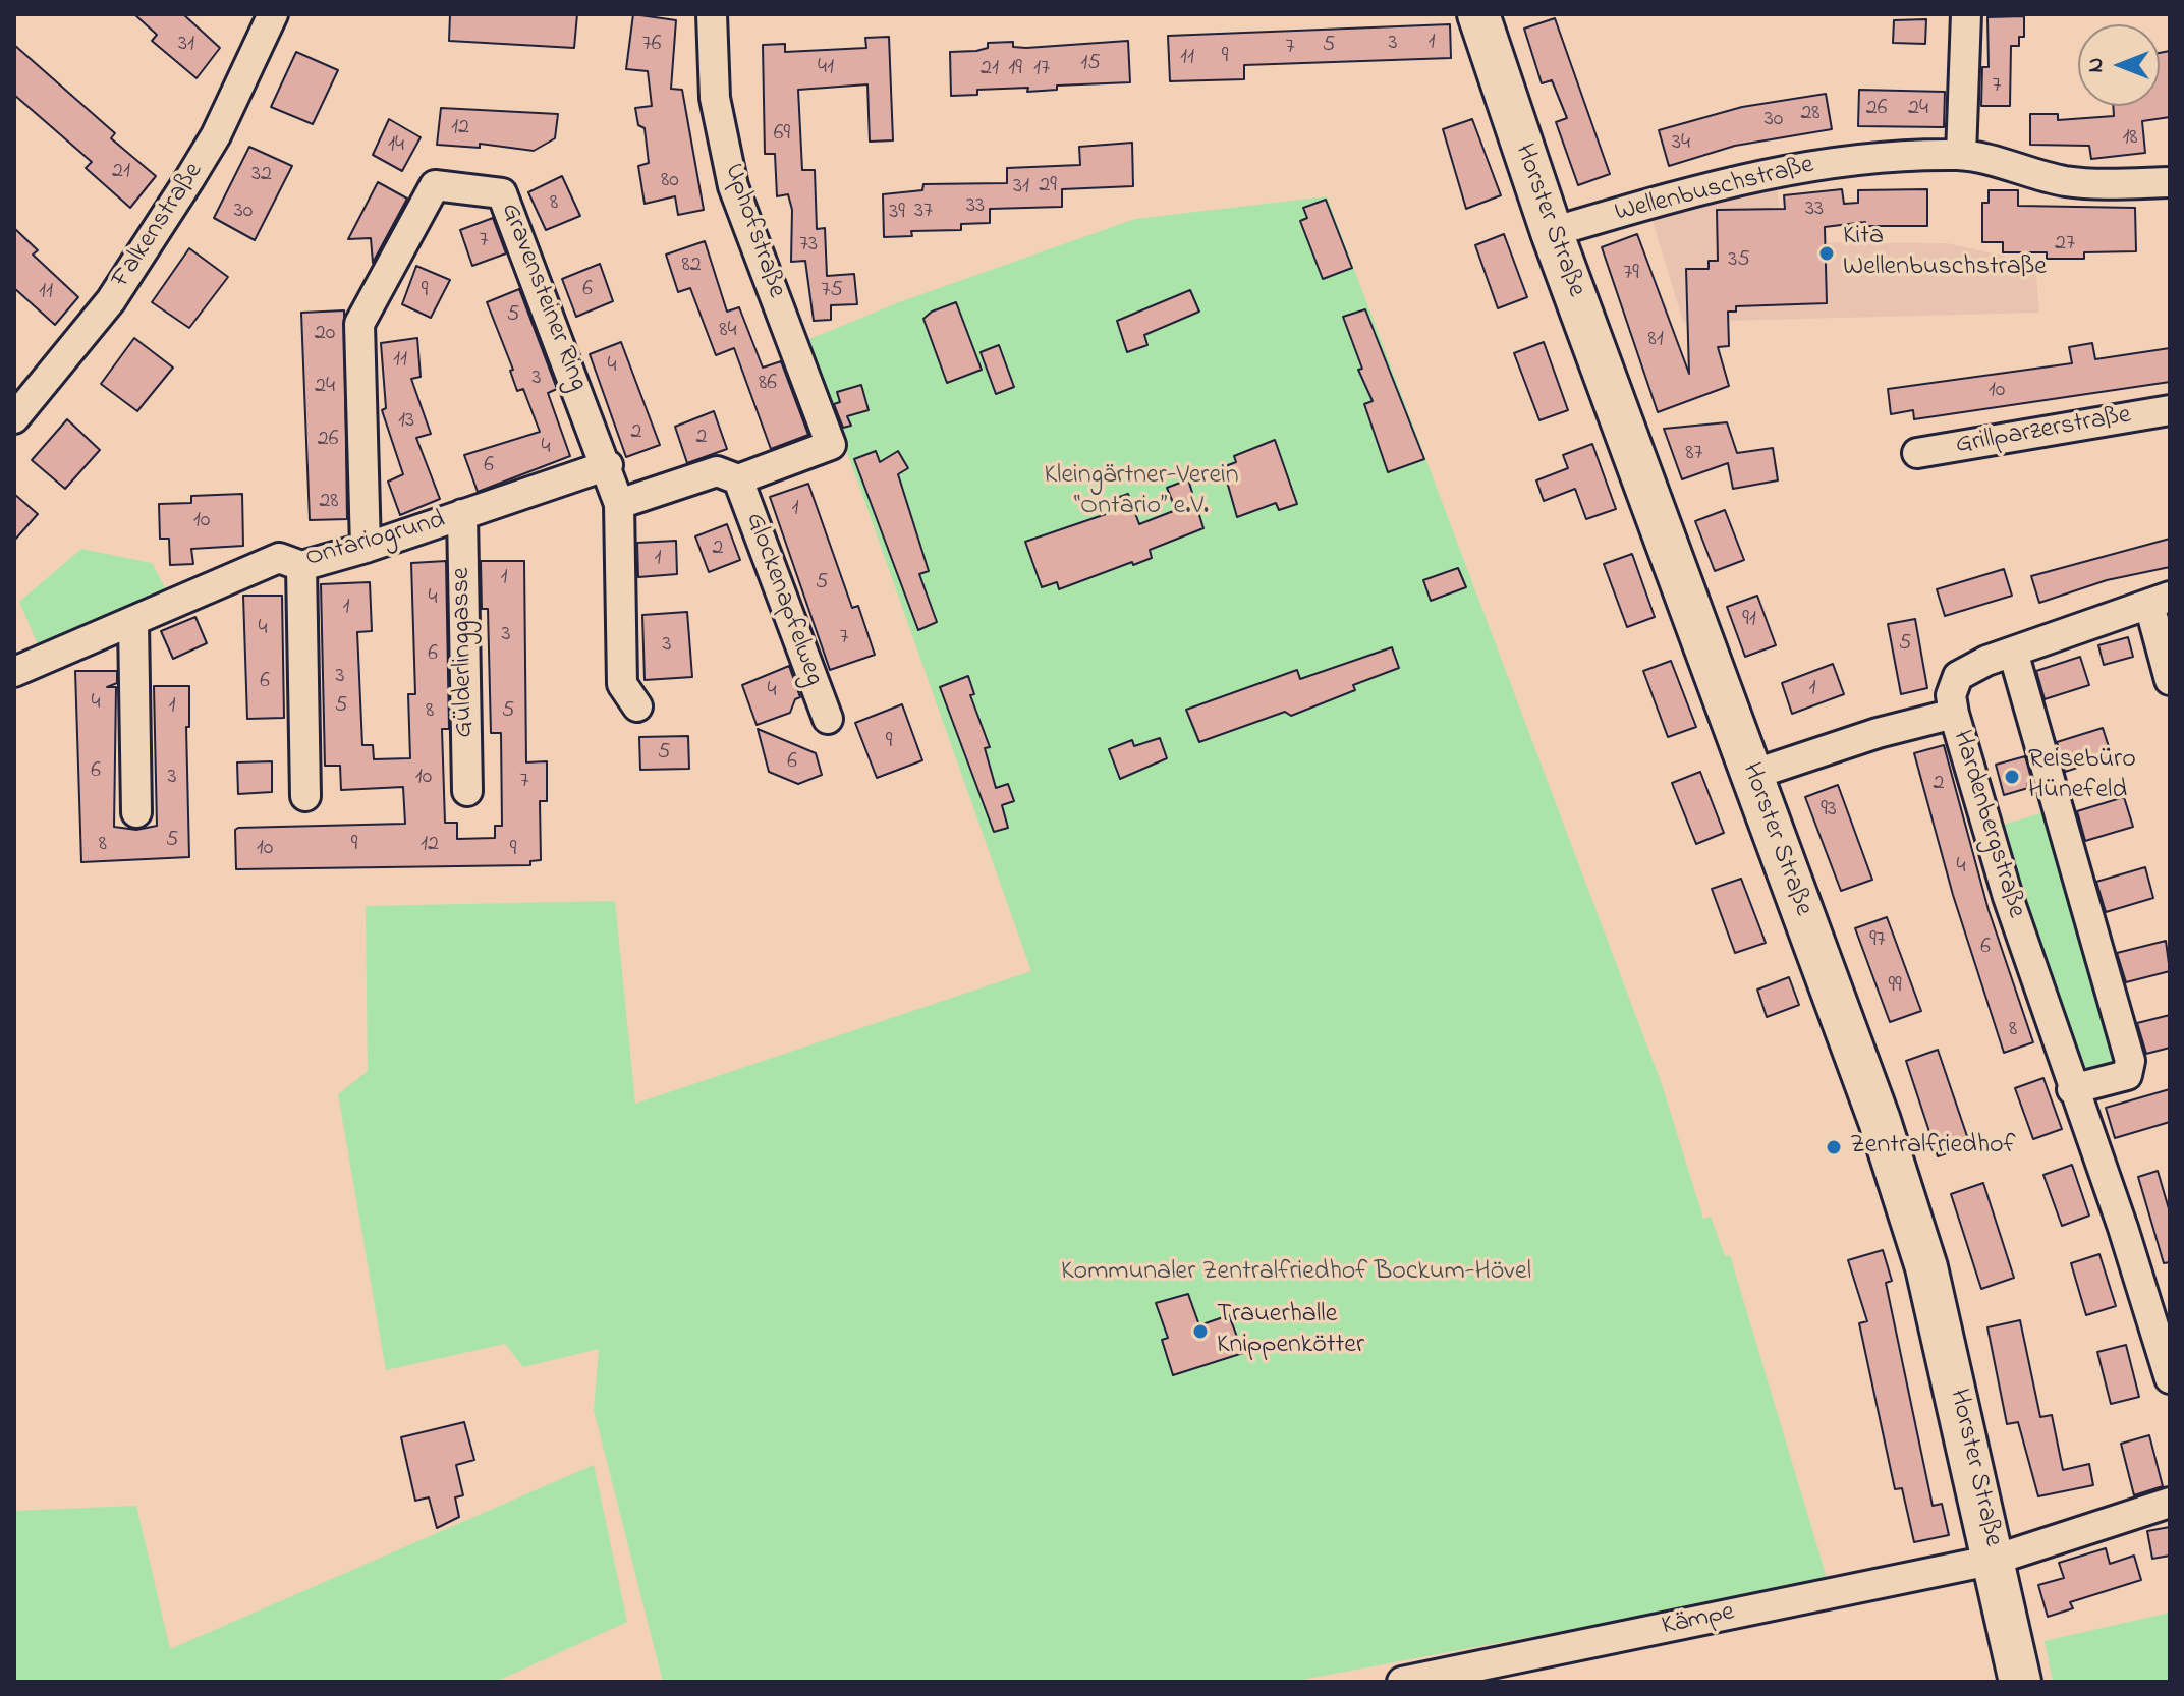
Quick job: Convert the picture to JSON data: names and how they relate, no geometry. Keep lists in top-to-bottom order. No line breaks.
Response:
{"streets":{"street":["Wellenbuschstraße","Horster Straße","Falkenstraße","Uphofstraße","Gravensteiner Ring","Grillparzerstraße","Ontariogrund","Glockenapfelweg","Gülderlinggasse","Hardenbergstraße","Kämpe"]},"crossings":[["Wellenbuschstraße","Horster Straße"],["Horster Straße","Hardenbergstraße"],["Horster Straße","Kämpe"],["Uphofstraße","Glockenapfelweg"],["Gravensteiner Ring","Ontariogrund"],["Ontariogrund","Gülderlinggasse"]],"parks":["Kleingärtner-Verein “Ontario” e.V.","Kommunaler Zentralfriedhof Bockum-Hövel"],"places":["Kita Wellenbuschstraße","Reisebüro Hünefeld","Zentralfriedhof","Trauerhalle Knippenkötter"],"house_numbers":["1","3","31","76","5","7","9","11","15","41","21","19","17","7","26","24","28","30","12","69","18","34","14","21","32","80","29","31","8","33","33","30","37","39","7","27","73","35","82","79","6","9","75","11","5","84","20","81","11","4","3","86","24","10","13","2","2","26","4","87","6","28","1","10","2","1","1","5","4","1","91","4","3","7","5","3","6","3","6","1","4","4","1","5","8","5","9","5","6","6","3","10","7","2","93","5","8","9","12","10","9","4","97","6","99","8"],"north":"left"}
